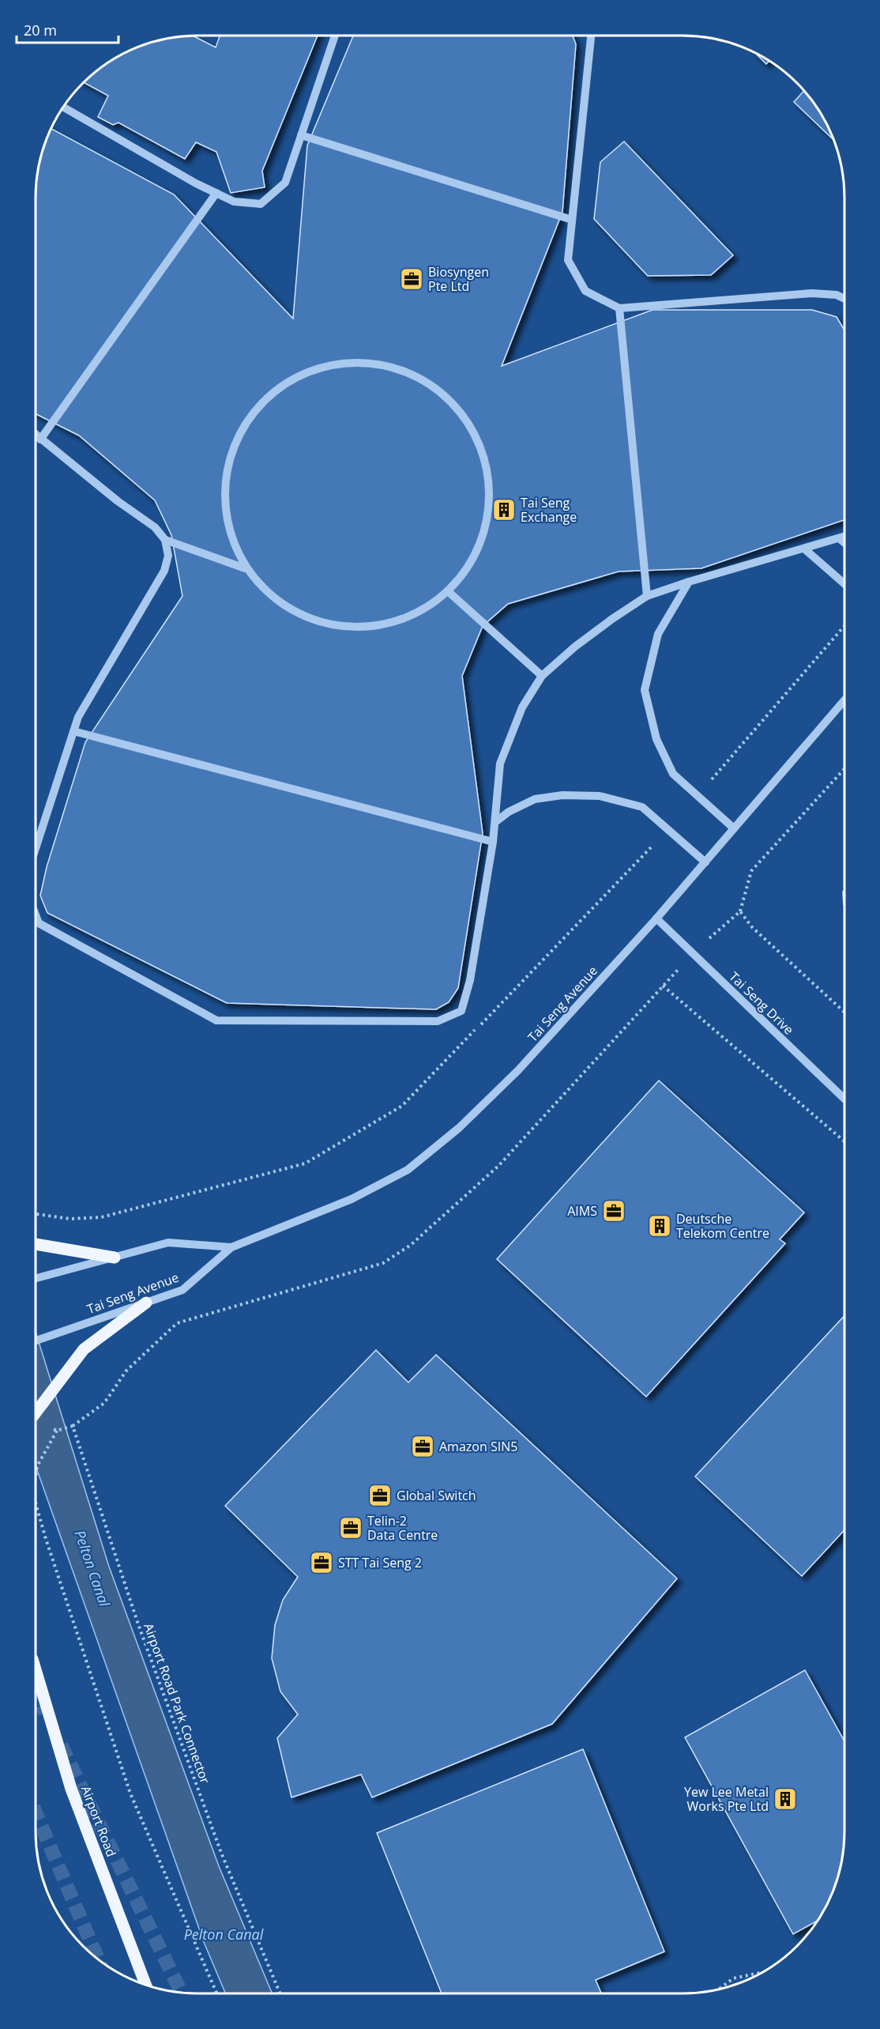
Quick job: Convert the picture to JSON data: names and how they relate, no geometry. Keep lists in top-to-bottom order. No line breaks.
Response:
{"streets":{"main road":["Airport Road"],"street":["Tai Seng Drive","Tai Seng Avenue"],"path":["Airport Road Park Connector"]},"crossings":[["Tai Seng Drive","Tai Seng Avenue"]],"water":["Pelton Canal"],"places":{"office":["Biosyngen Pte Ltd","AIMS","Amazon SIN5","Global Switch","Telin-2 Data Centre","STT Tai Seng 2"],"building":["Tai Seng Exchange","Deutsche Telekom Centre","Yew Lee Metal Works Pte Ltd"]},"scale_bar":"20 m"}
